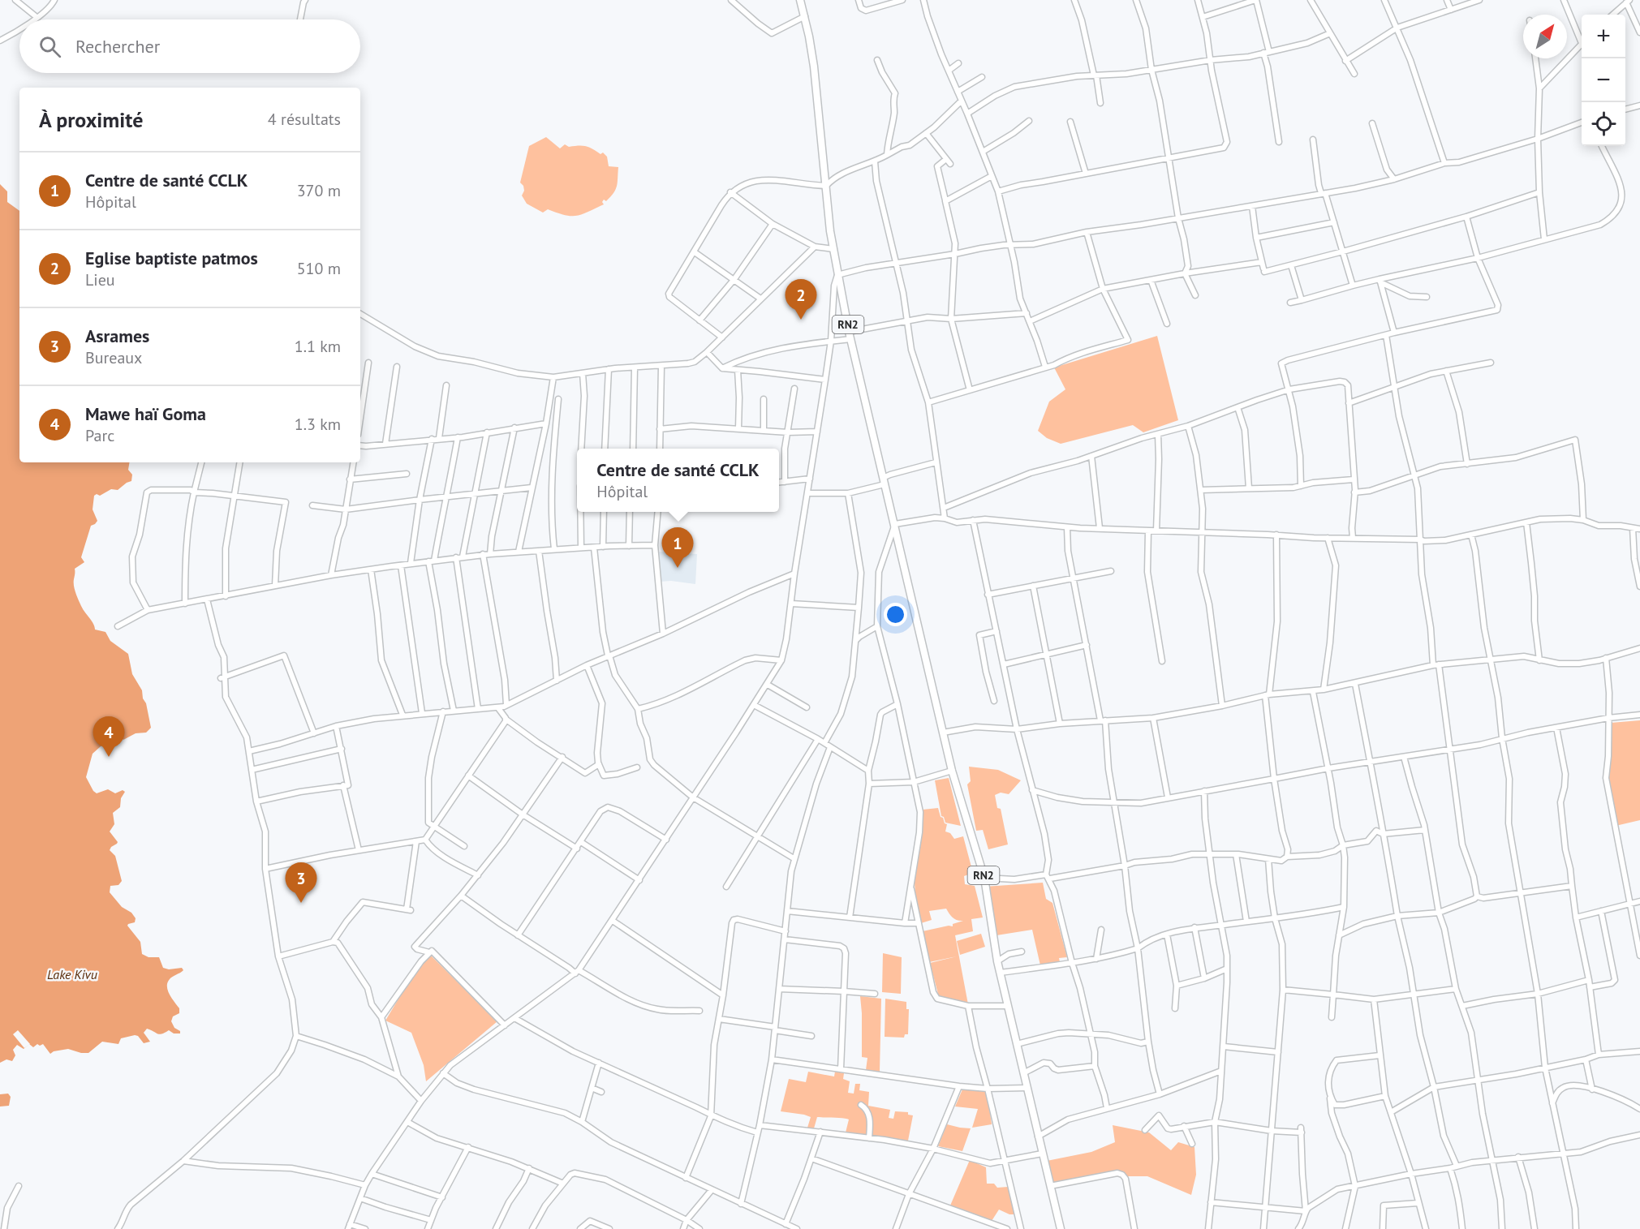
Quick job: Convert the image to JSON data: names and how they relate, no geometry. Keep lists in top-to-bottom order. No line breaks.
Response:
{"streets":{"highway":["RN2"]},"water":["Lake Kivu"],"north":"top right","page":{"map_buttons":["+","−"],"search":"Rechercher","heading":["À proximité","4 résultats"],"list":[{"mark":"1","name":"Centre de santé CCLK","note":"Hôpital","value":"370 m"},{"mark":"2","name":"Eglise baptiste patmos","note":"Lieu","value":"510 m"},{"mark":"3","name":"Asrames","note":"Bureaux","value":"1.1 km"},{"mark":"4","name":"Mawe haï Goma","note":"Parc","value":"1.3 km"}],"pins":["2","1","4","3"],"popup":["Centre de santé CCLK","Hôpital"]}}
